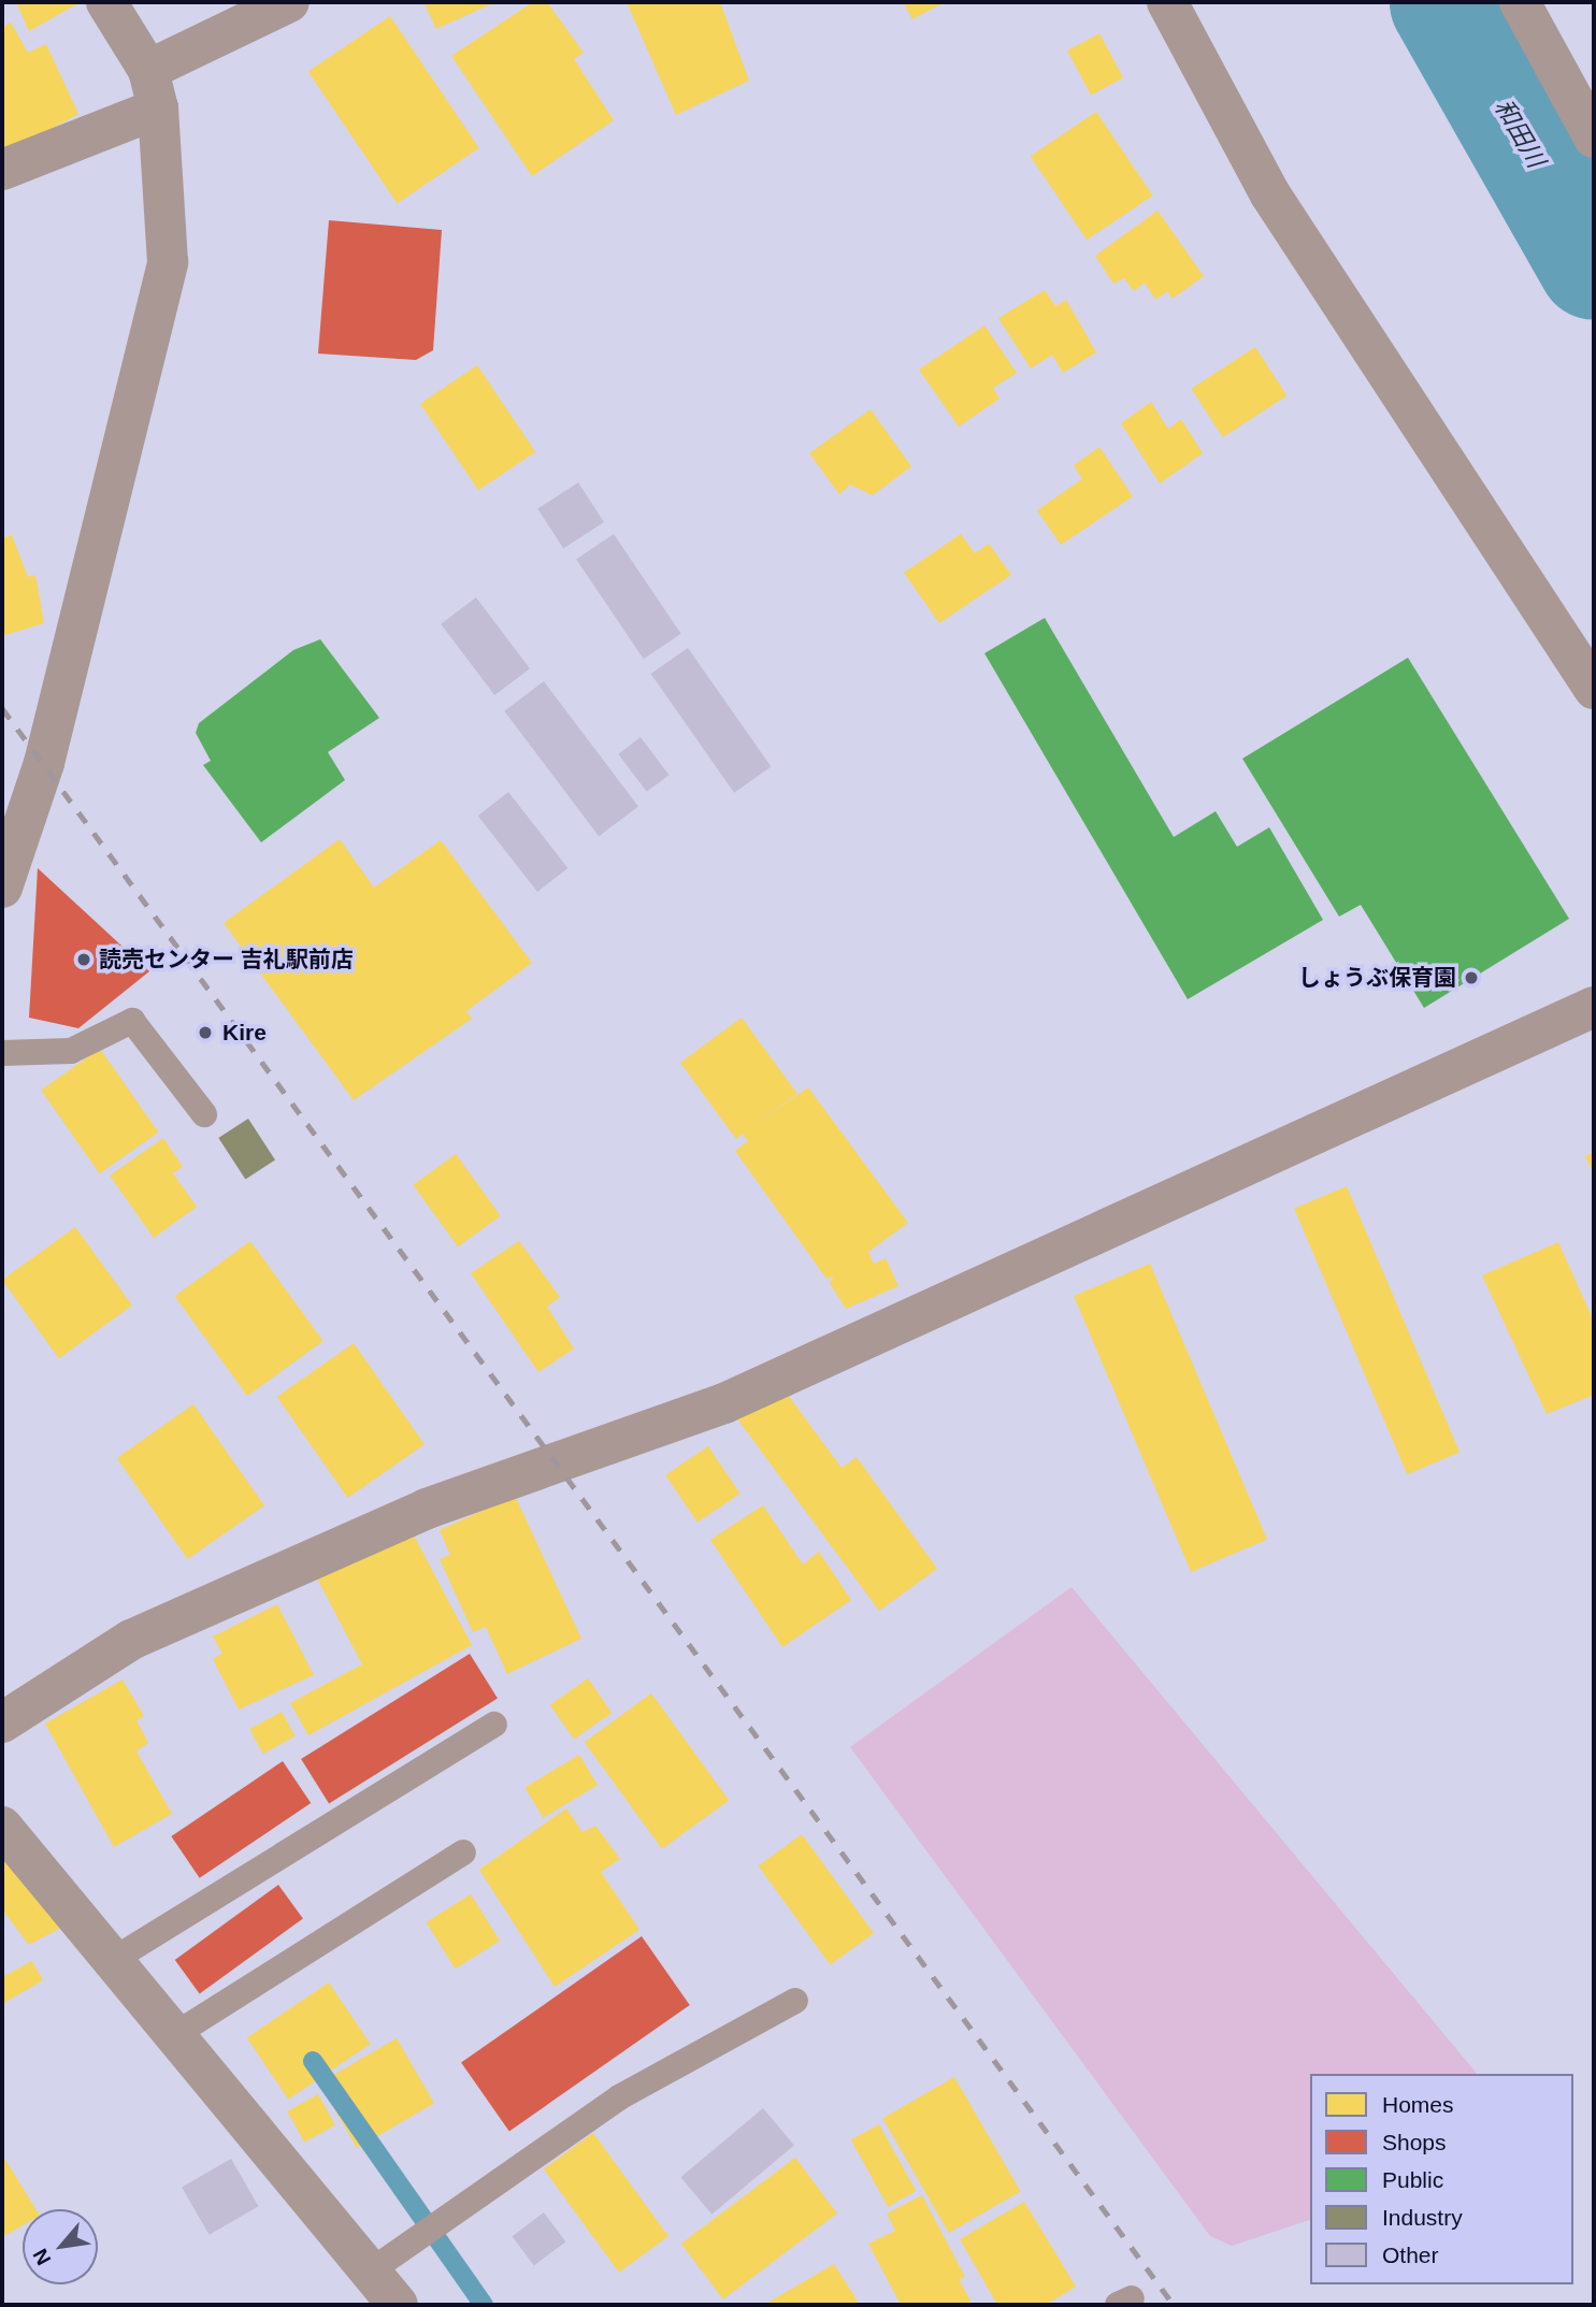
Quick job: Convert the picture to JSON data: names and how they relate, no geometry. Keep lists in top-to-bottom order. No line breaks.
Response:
{"water":["和田川"],"places":["読売センター 吉礼駅前店","しょうぶ保育園","Kire"],"legend":["Homes","Shops","Public","Industry","Other"],"north":"bottom left"}
